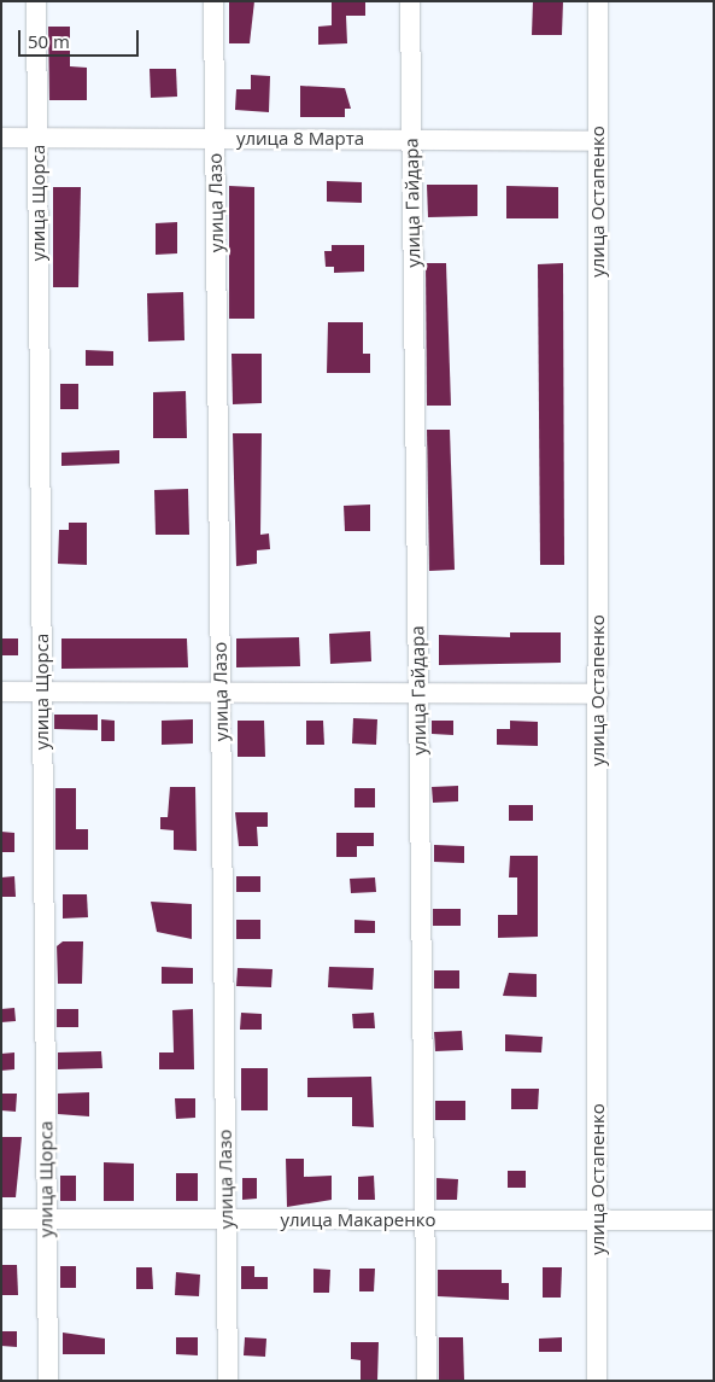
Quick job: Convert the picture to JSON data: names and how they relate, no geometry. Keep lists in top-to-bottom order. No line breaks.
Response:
{"streets":{"street":["улица 8 Марта","улица Остапенко","улица Щорса","улица Лазо","улица Гайдара","улица Макаренко"]},"crossings":[["улица 8 Марта","улица Остапенко"],["улица 8 Марта","улица Щорса"],["улица 8 Марта","улица Лазо"],["улица 8 Марта","улица Гайдара"],["улица Остапенко","улица Макаренко"],["улица Щорса","улица Макаренко"],["улица Лазо","улица Макаренко"],["улица Гайдара","улица Макаренко"]],"scale_bar":"50 m"}
